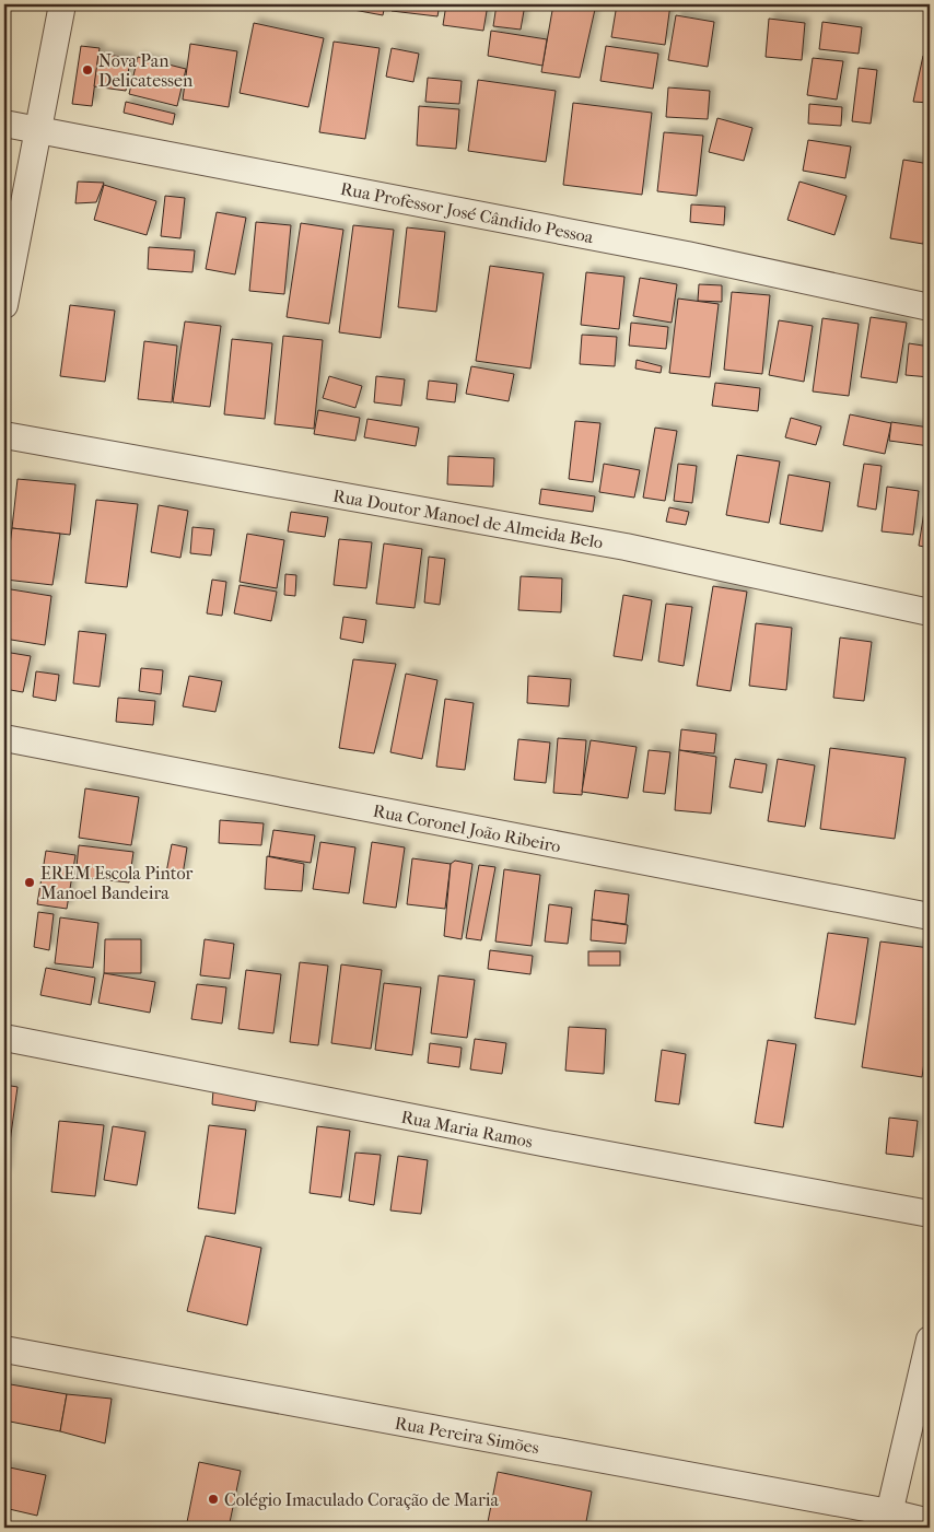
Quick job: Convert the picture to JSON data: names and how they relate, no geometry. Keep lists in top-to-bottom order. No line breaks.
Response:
{"streets":{"street":["Rua Professor José Cândido Pessoa","Rua Doutor Manoel de Almeida Belo","Rua Coronel João Ribeiro","Rua Maria Ramos","Rua Pereira Simões"]},"places":["Nova Pan Delicatessen","EREM Escola Pintor Manoel Bandeira","Colégio Imaculado Coração de Maria"]}
